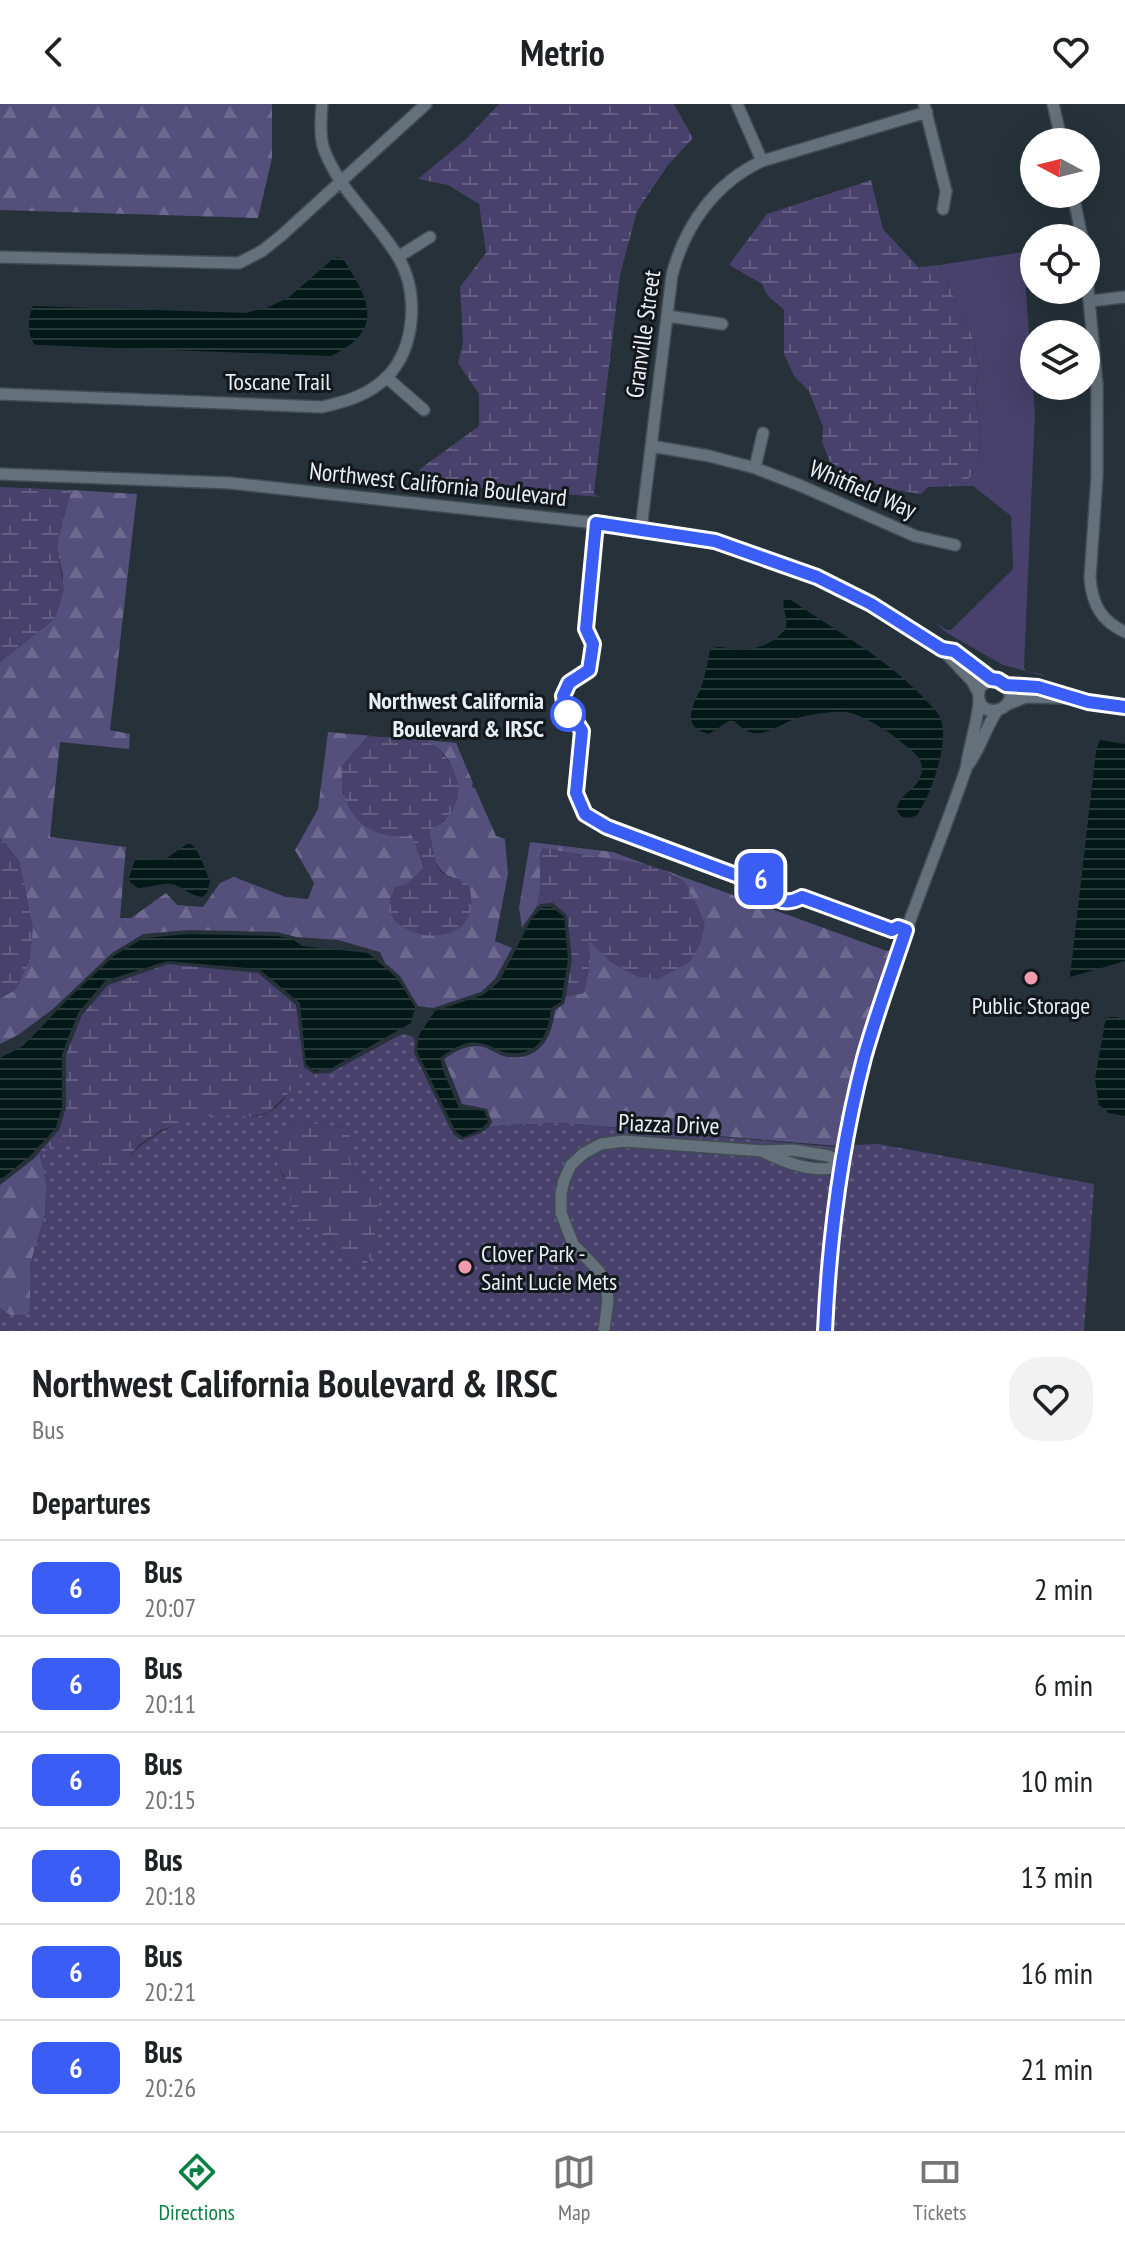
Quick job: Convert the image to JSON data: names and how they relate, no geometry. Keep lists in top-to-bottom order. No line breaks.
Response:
{"streets":{"street":["Granville Street","Toscane Trail","Northwest California Boulevard","Whitfield Way","Piazza Drive"]},"crossings":[["Granville Street","Northwest California Boulevard"],["Granville Street","Whitfield Way"]],"places":["Northwest California Boulevard & IRSC","Public Storage","Clover Park - Saint Lucie Mets"],"lines":["bus line 6"],"north":"left","page":{"header":"Metrio","on_map":"6","heading":[["Northwest California Boulevard & IRSC","Bus"],"Departures"],"list":[{"mark":"6","name":"Bus","note":"20:07","value":"2 min"},{"mark":"6","name":"Bus","note":"20:11","value":"6 min"},{"mark":"6","name":"Bus","note":"20:15","value":"10 min"},{"mark":"6","name":"Bus","note":"20:18","value":"13 min"},{"mark":"6","name":"Bus","note":"20:21","value":"16 min"},{"mark":"6","name":"Bus","note":"20:26","value":"21 min"}],"tabs":["Directions","Map","Tickets"]}}
